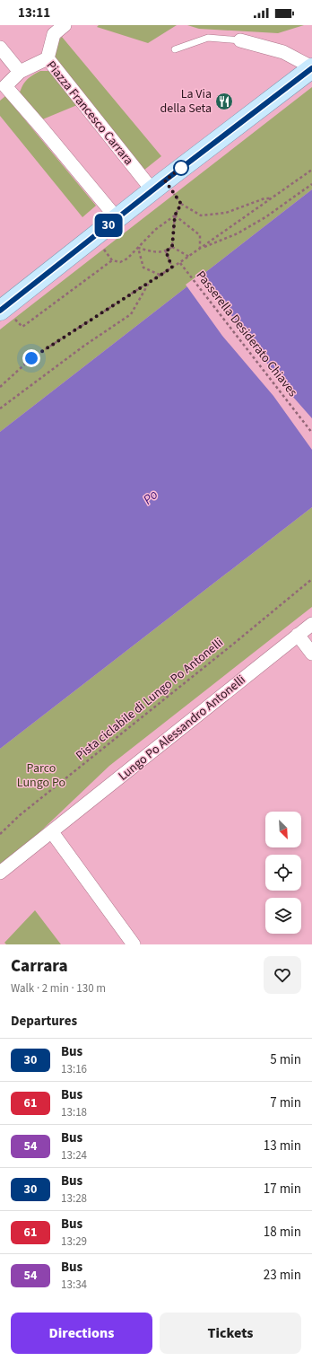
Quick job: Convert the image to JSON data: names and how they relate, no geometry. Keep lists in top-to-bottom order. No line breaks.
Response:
{"streets":{"street":["Piazza Francesco Carrara","Lungo Po Alessandro Antonelli"],"path":["Passerella Desiderato Chiaves","Pista ciclabile di Lungo Po Antonelli"]},"water":["Po"],"parks":["Parco Lungo Po"],"places":{"restaurant":["La Via della Seta"]},"lines":["bus line 30"],"north":"bottom right","page":{"status":"13:11","on_map":"30","heading":[["Carrara","Walk · 2 min · 130 m"],"Departures"],"list":[{"mark":"30","name":"Bus","note":"13:16","value":"5 min"},{"mark":"61","name":"Bus","note":"13:18","value":"7 min"},{"mark":"54","name":"Bus","note":"13:24","value":"13 min"},{"mark":"30","name":"Bus","note":"13:28","value":"17 min"},{"mark":"61","name":"Bus","note":"13:29","value":"18 min"},{"mark":"54","name":"Bus","note":"13:34","value":"23 min"}],"buttons":["Directions","Tickets"]}}
